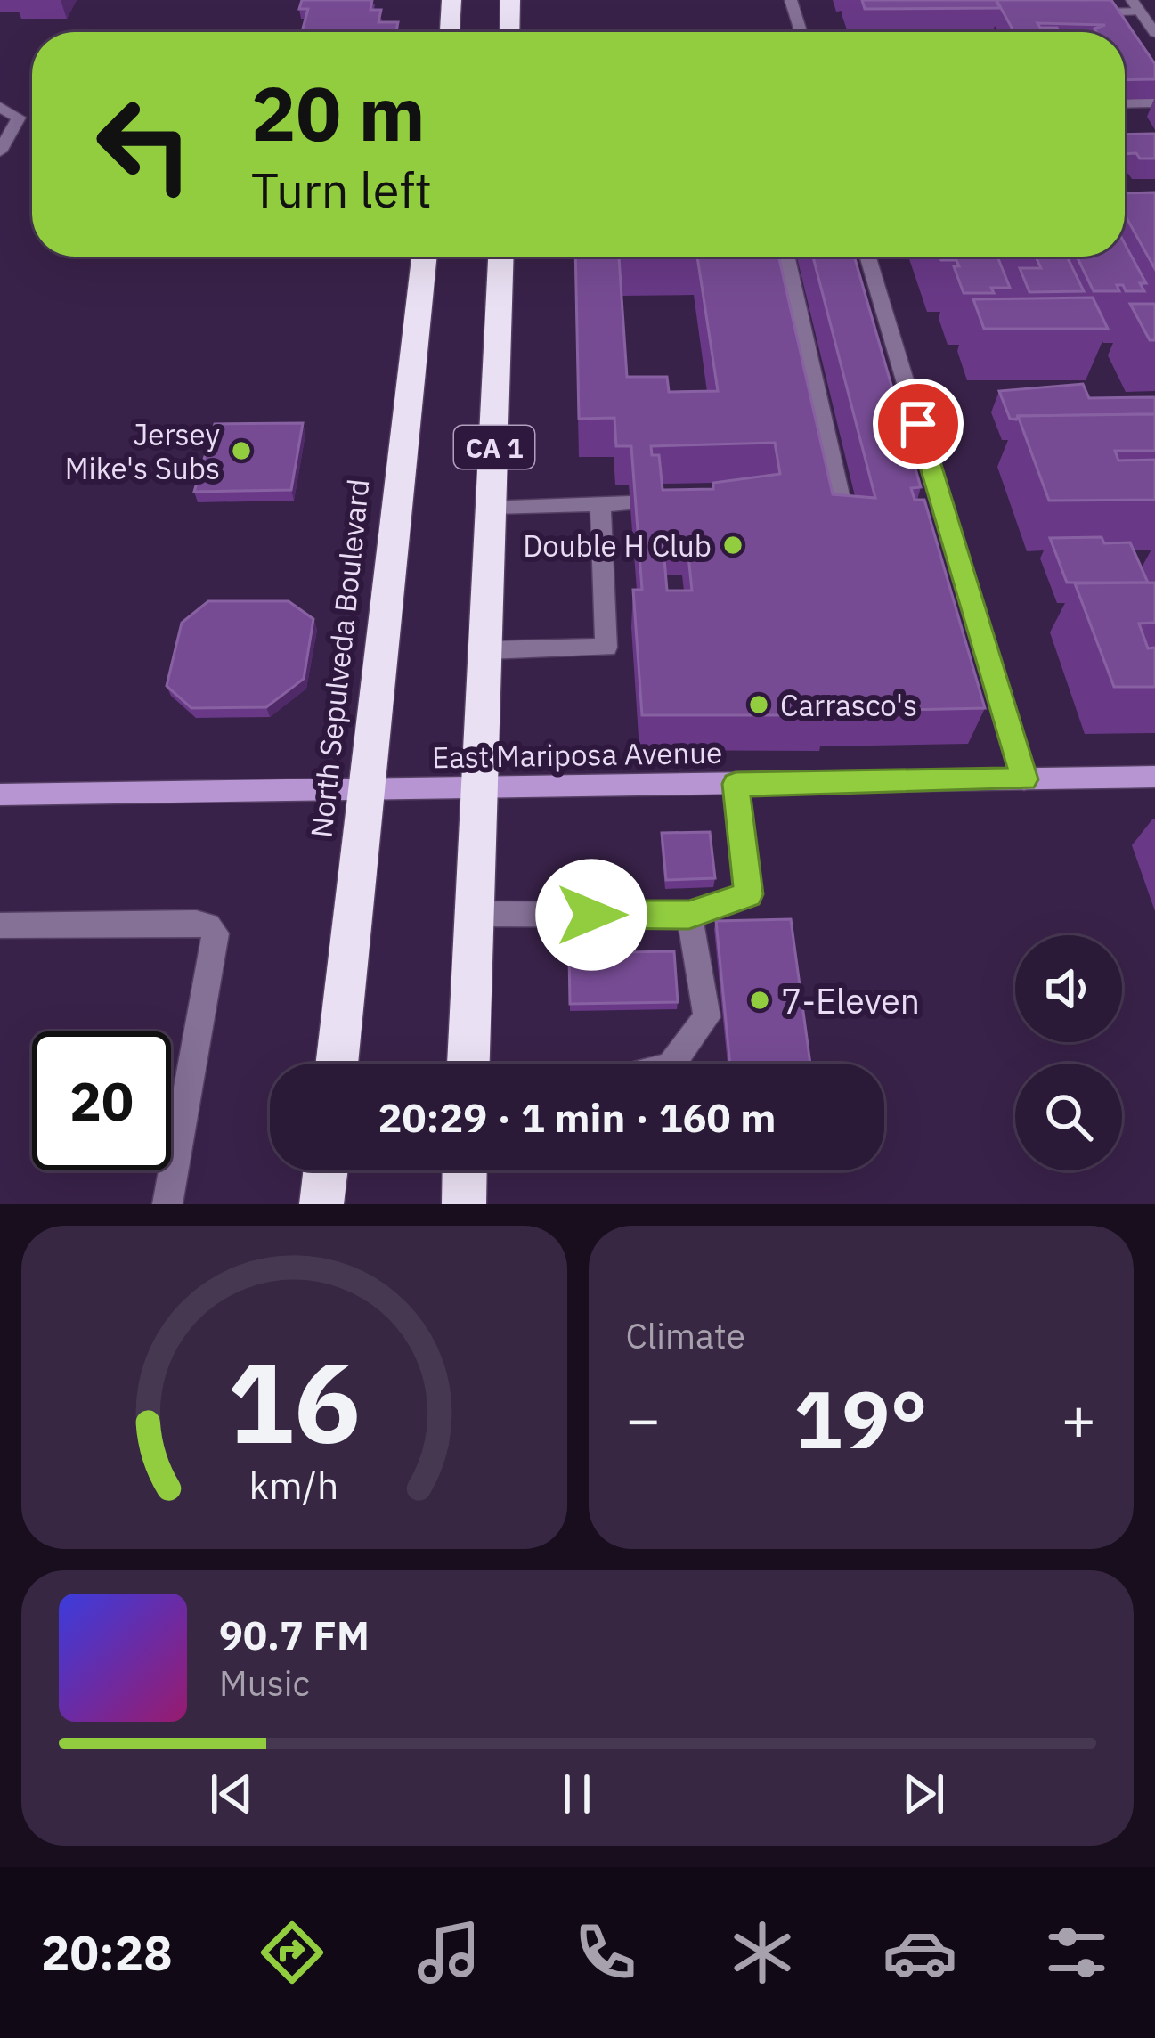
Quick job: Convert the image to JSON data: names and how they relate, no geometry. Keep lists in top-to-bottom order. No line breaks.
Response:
{"streets":{"highway":["CA 1","North Sepulveda Boulevard"],"street":["East Mariposa Avenue"]},"crossings":[["CA 1","East Mariposa Avenue"],["North Sepulveda Boulevard","East Mariposa Avenue"]],"places":["Jersey Mike's Subs","Double H Club","Carrasco's","7-Eleven"],"page":{"turn":["20 m","Turn left"],"limit":"20","trip":"20:29 · 1 min · 160 m","tile":"Climate","heat":["−","19°","+"],"song":["90.7 FM","Music"],"tabs":"20:28","gauge":["16","km/h"]}}
